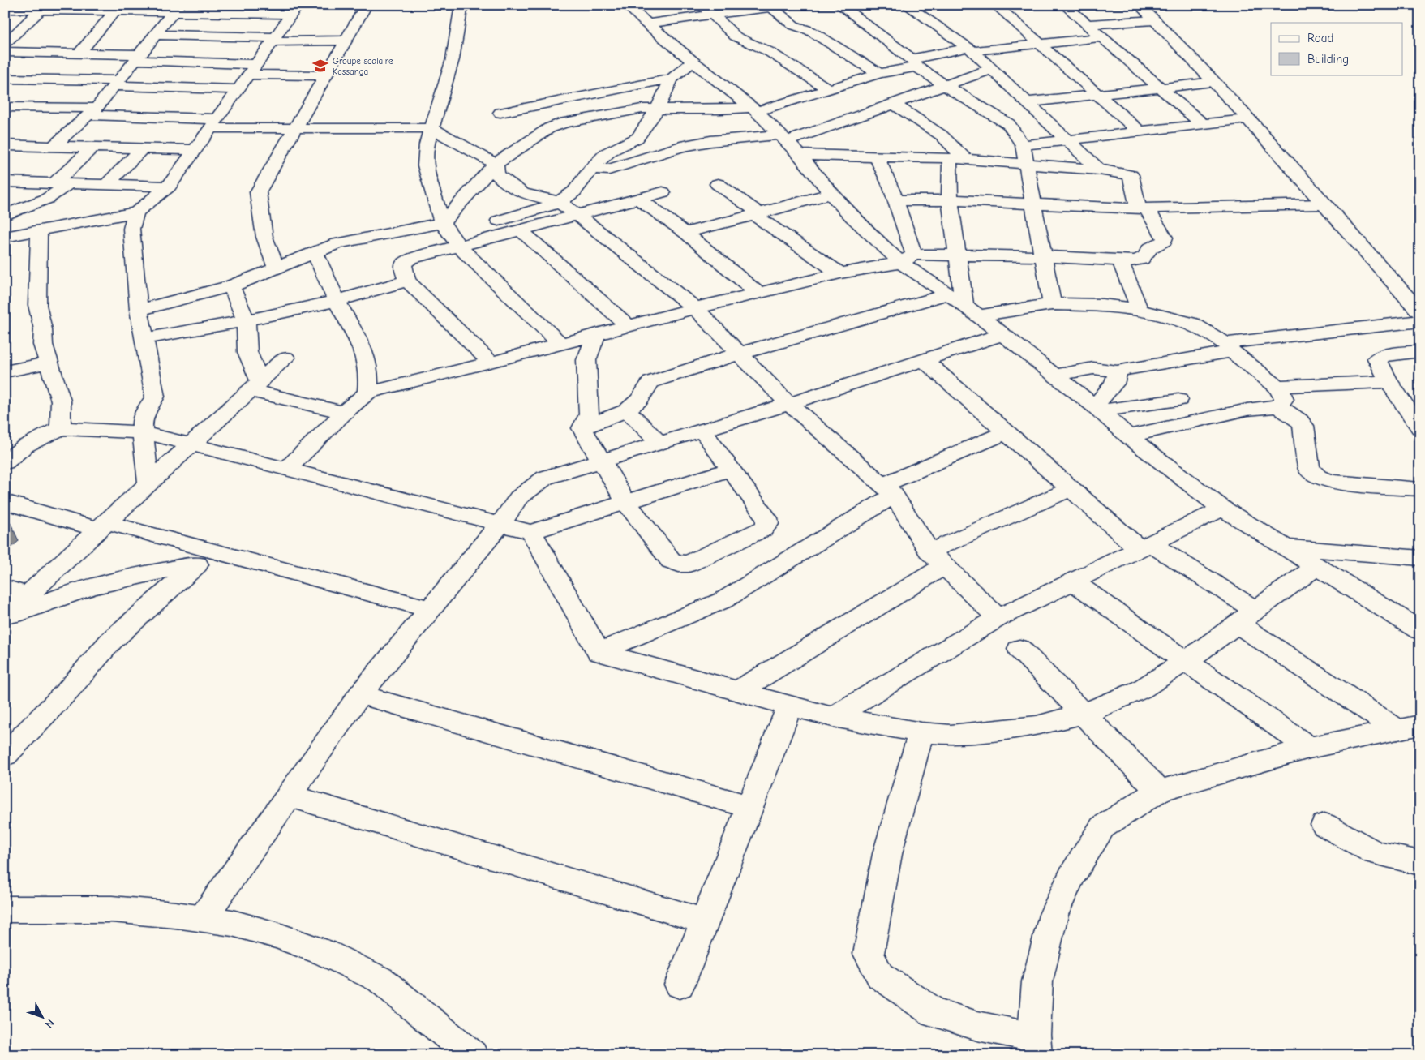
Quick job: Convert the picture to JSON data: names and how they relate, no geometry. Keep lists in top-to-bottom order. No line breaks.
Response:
{"places":{"school or university":["Groupe scolaire Kassanga"]},"legend":["Road","Building"],"north":"bottom right"}
